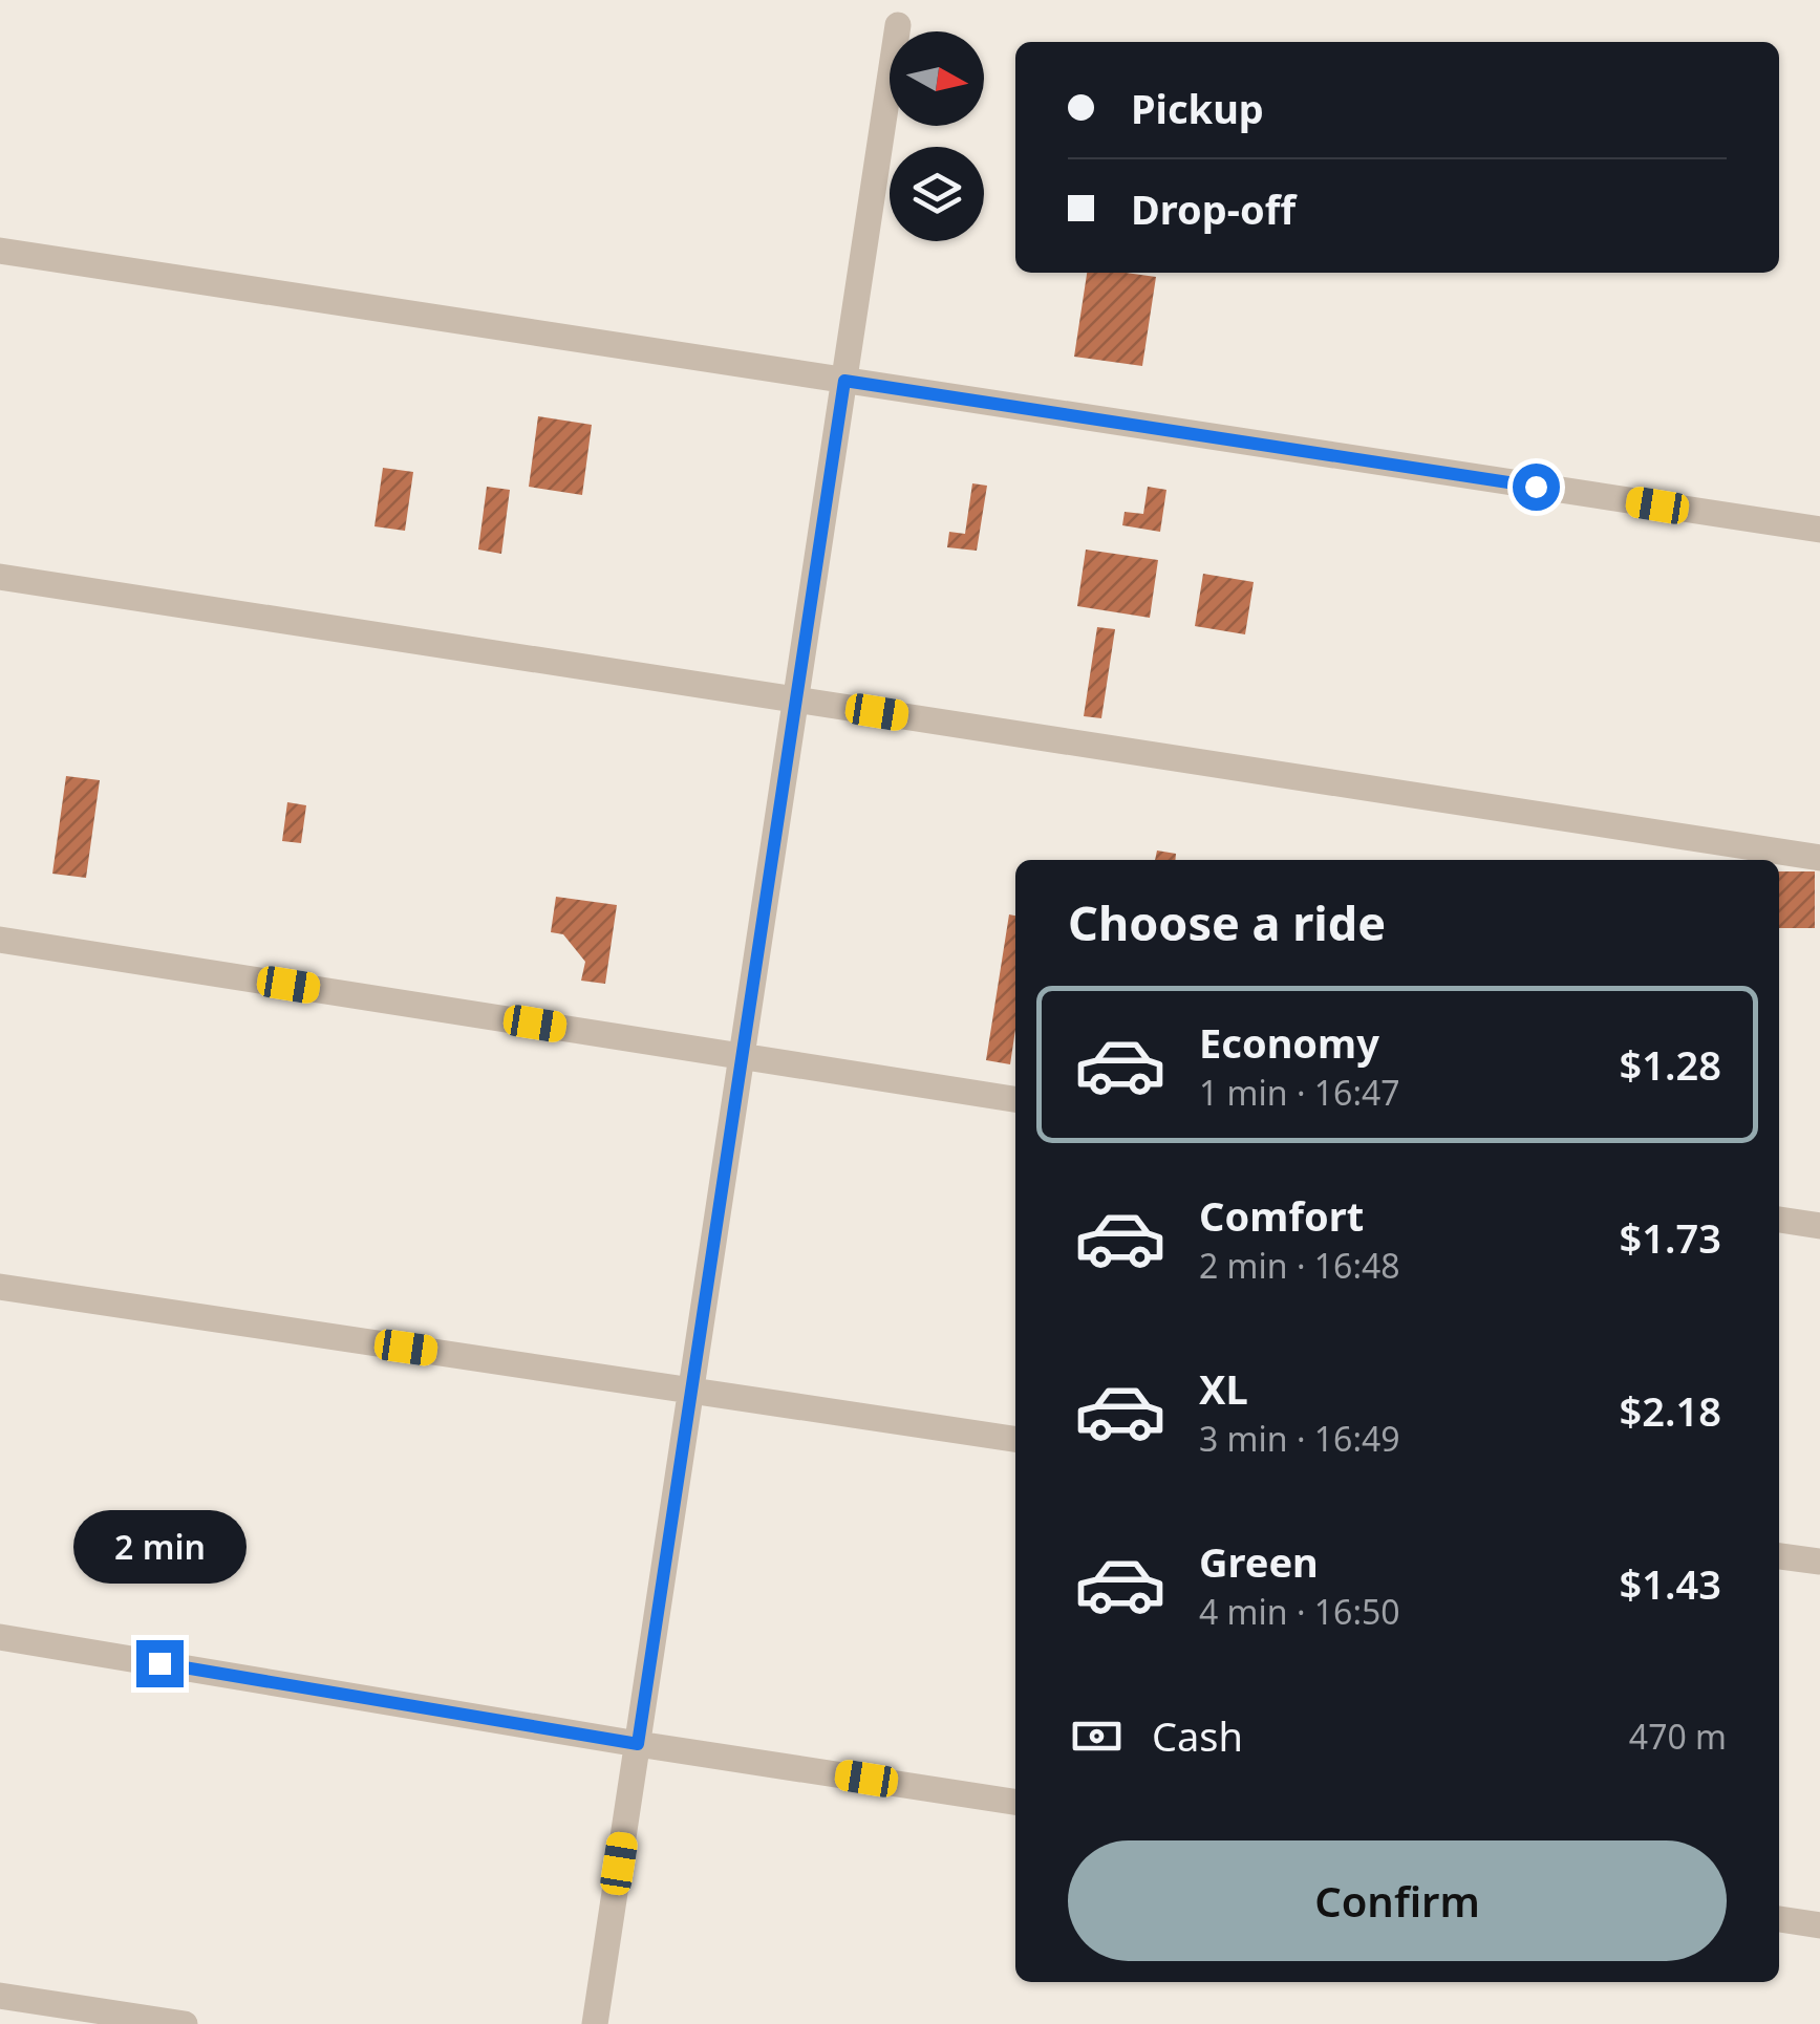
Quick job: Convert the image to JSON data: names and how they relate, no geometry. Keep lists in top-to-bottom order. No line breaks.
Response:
{"north":"right","page":{"banner":["Pickup","Drop-off"],"heading":"Choose a ride","list":[{"name":"Economy","note":"1 min · 16:47","value":"$1.28"},{"name":"Comfort","note":"2 min · 16:48","value":"$1.73"},{"name":"XL","note":"3 min · 16:49","value":"$2.18"},{"name":"Green","note":"4 min · 16:50","value":"$1.43"}],"bubble":"2 min","pay":["Cash","470 m"],"buttons":"Confirm"}}
